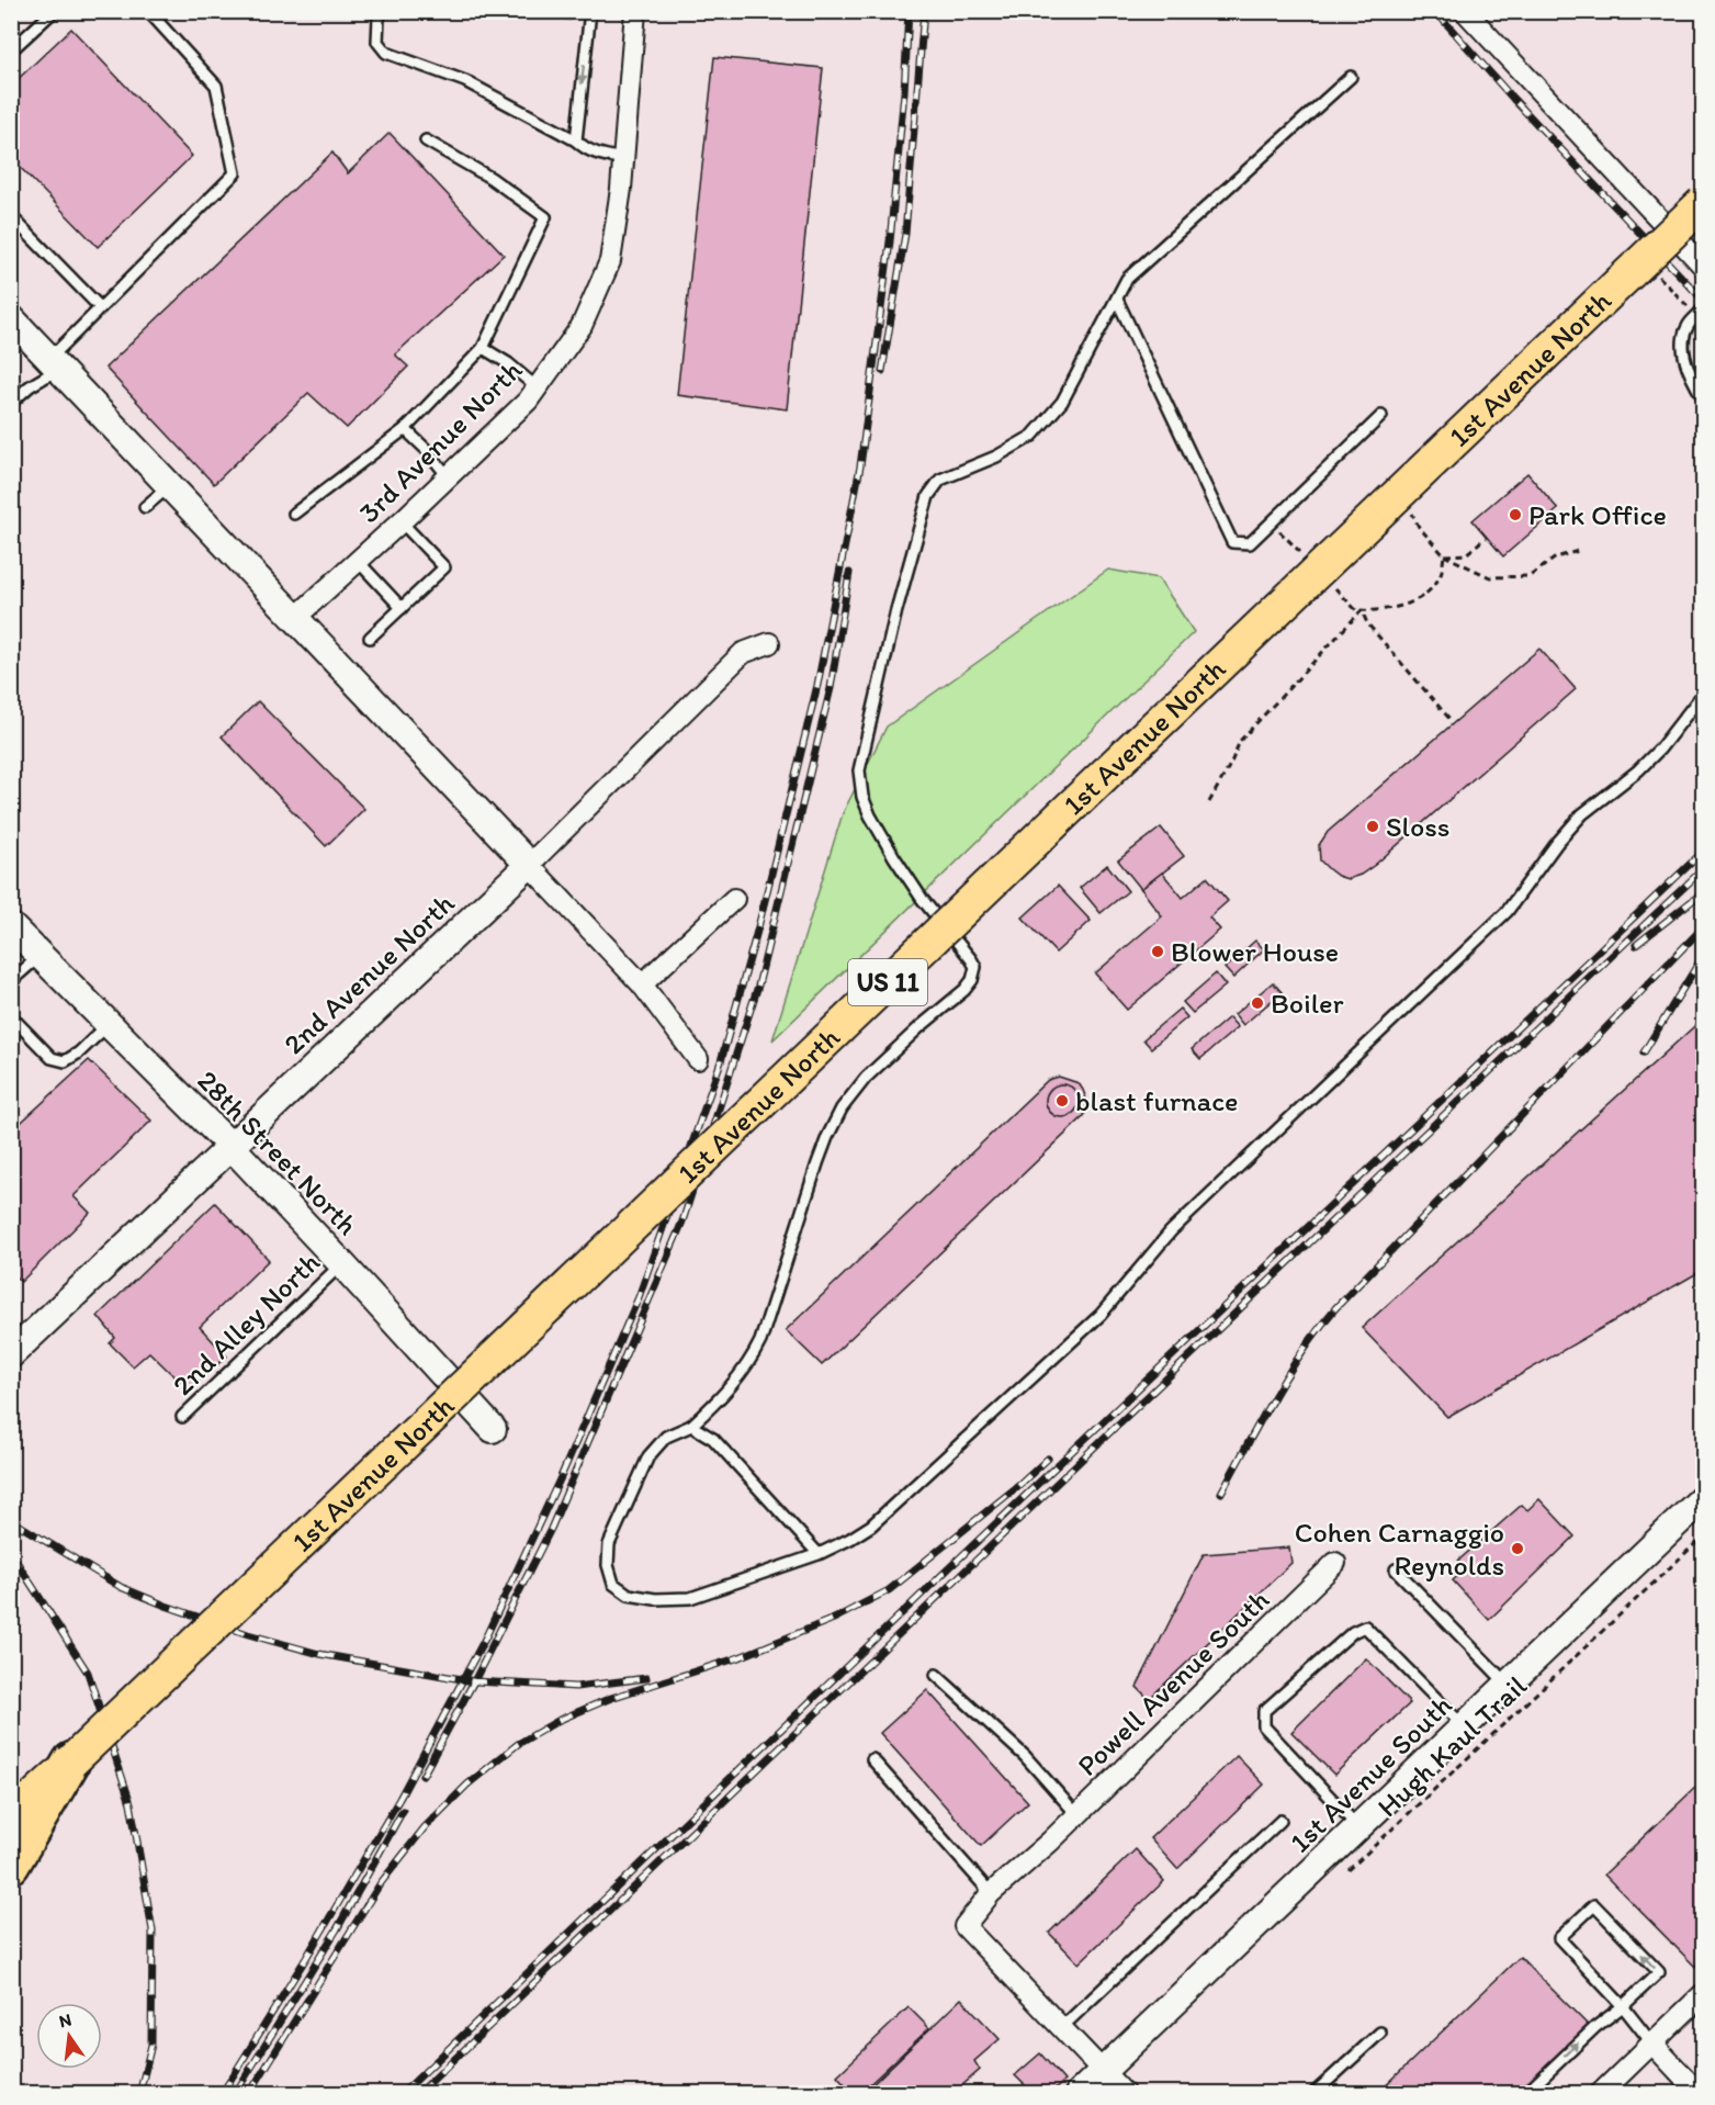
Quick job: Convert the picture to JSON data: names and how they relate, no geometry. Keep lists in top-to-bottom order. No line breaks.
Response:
{"streets":{"main road":["1st Avenue North","US 11"],"street":["3rd Avenue North","2nd Avenue North","28th Street North","Powell Avenue South","1st Avenue South"],"lane":["2nd Alley North"],"path":["Hugh Kaul Trail"]},"crossings":[["2nd Avenue North","28th Street North"],["28th Street North","2nd Alley North"]],"places":["Park Office","Sloss","Blower House","Boiler","blast furnace","Cohen Carnaggio Reynolds"],"north":"top"}
